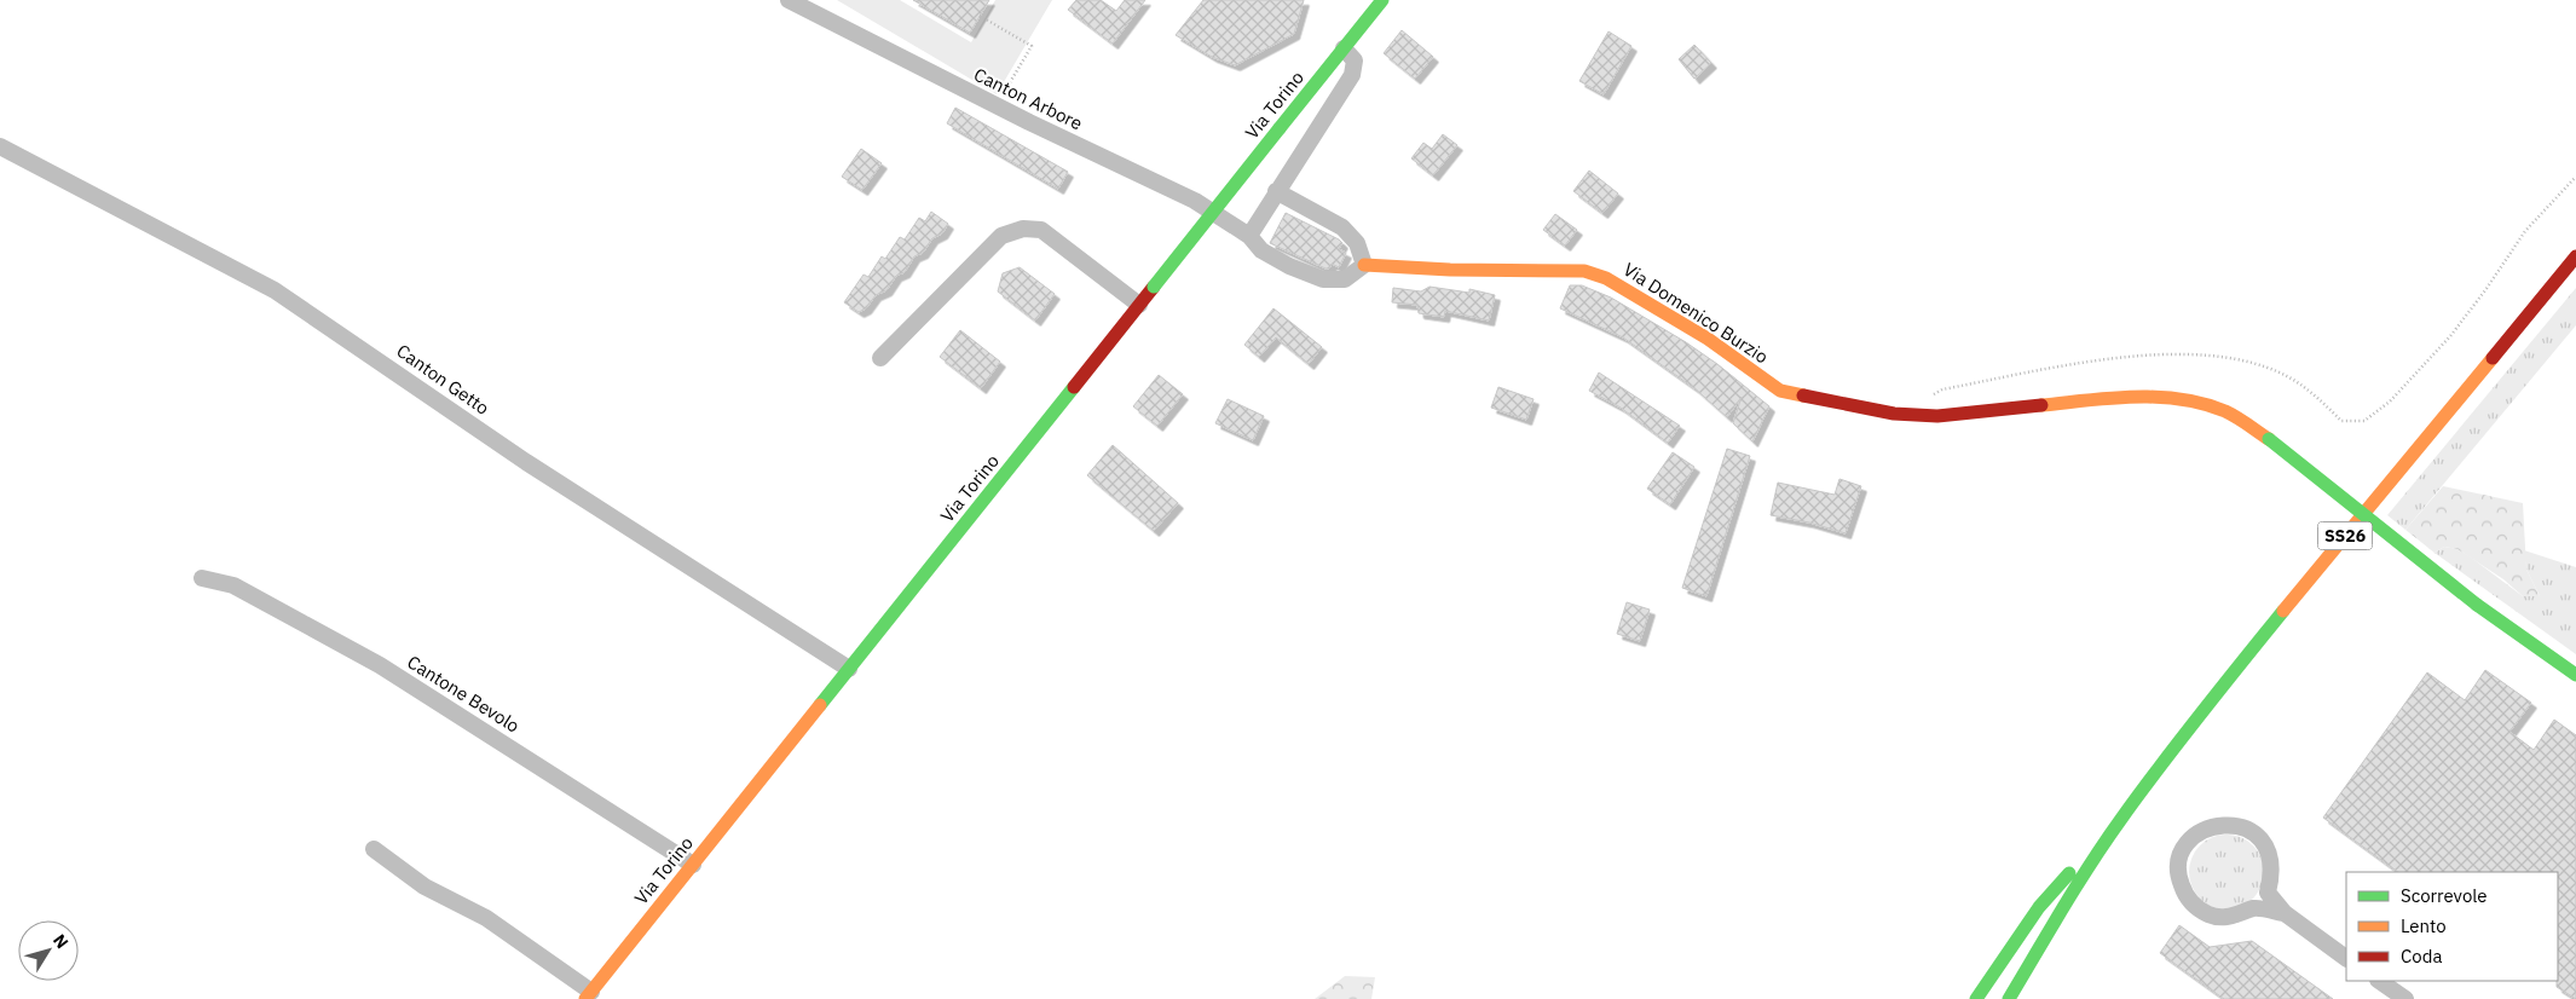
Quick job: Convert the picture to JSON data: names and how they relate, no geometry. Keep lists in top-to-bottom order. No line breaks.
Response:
{"streets":{"street":["Canton Arbore","Via Torino","Via Domenico Burzio","Canton Getto","SS26","Cantone Bevolo"]},"crossings":[["Canton Arbore","Via Domenico Burzio"],["Via Torino","Canton Getto"],["Via Torino","Cantone Bevolo"]],"legend":["Scorrevole","Lento","Coda"],"north":"top right"}
